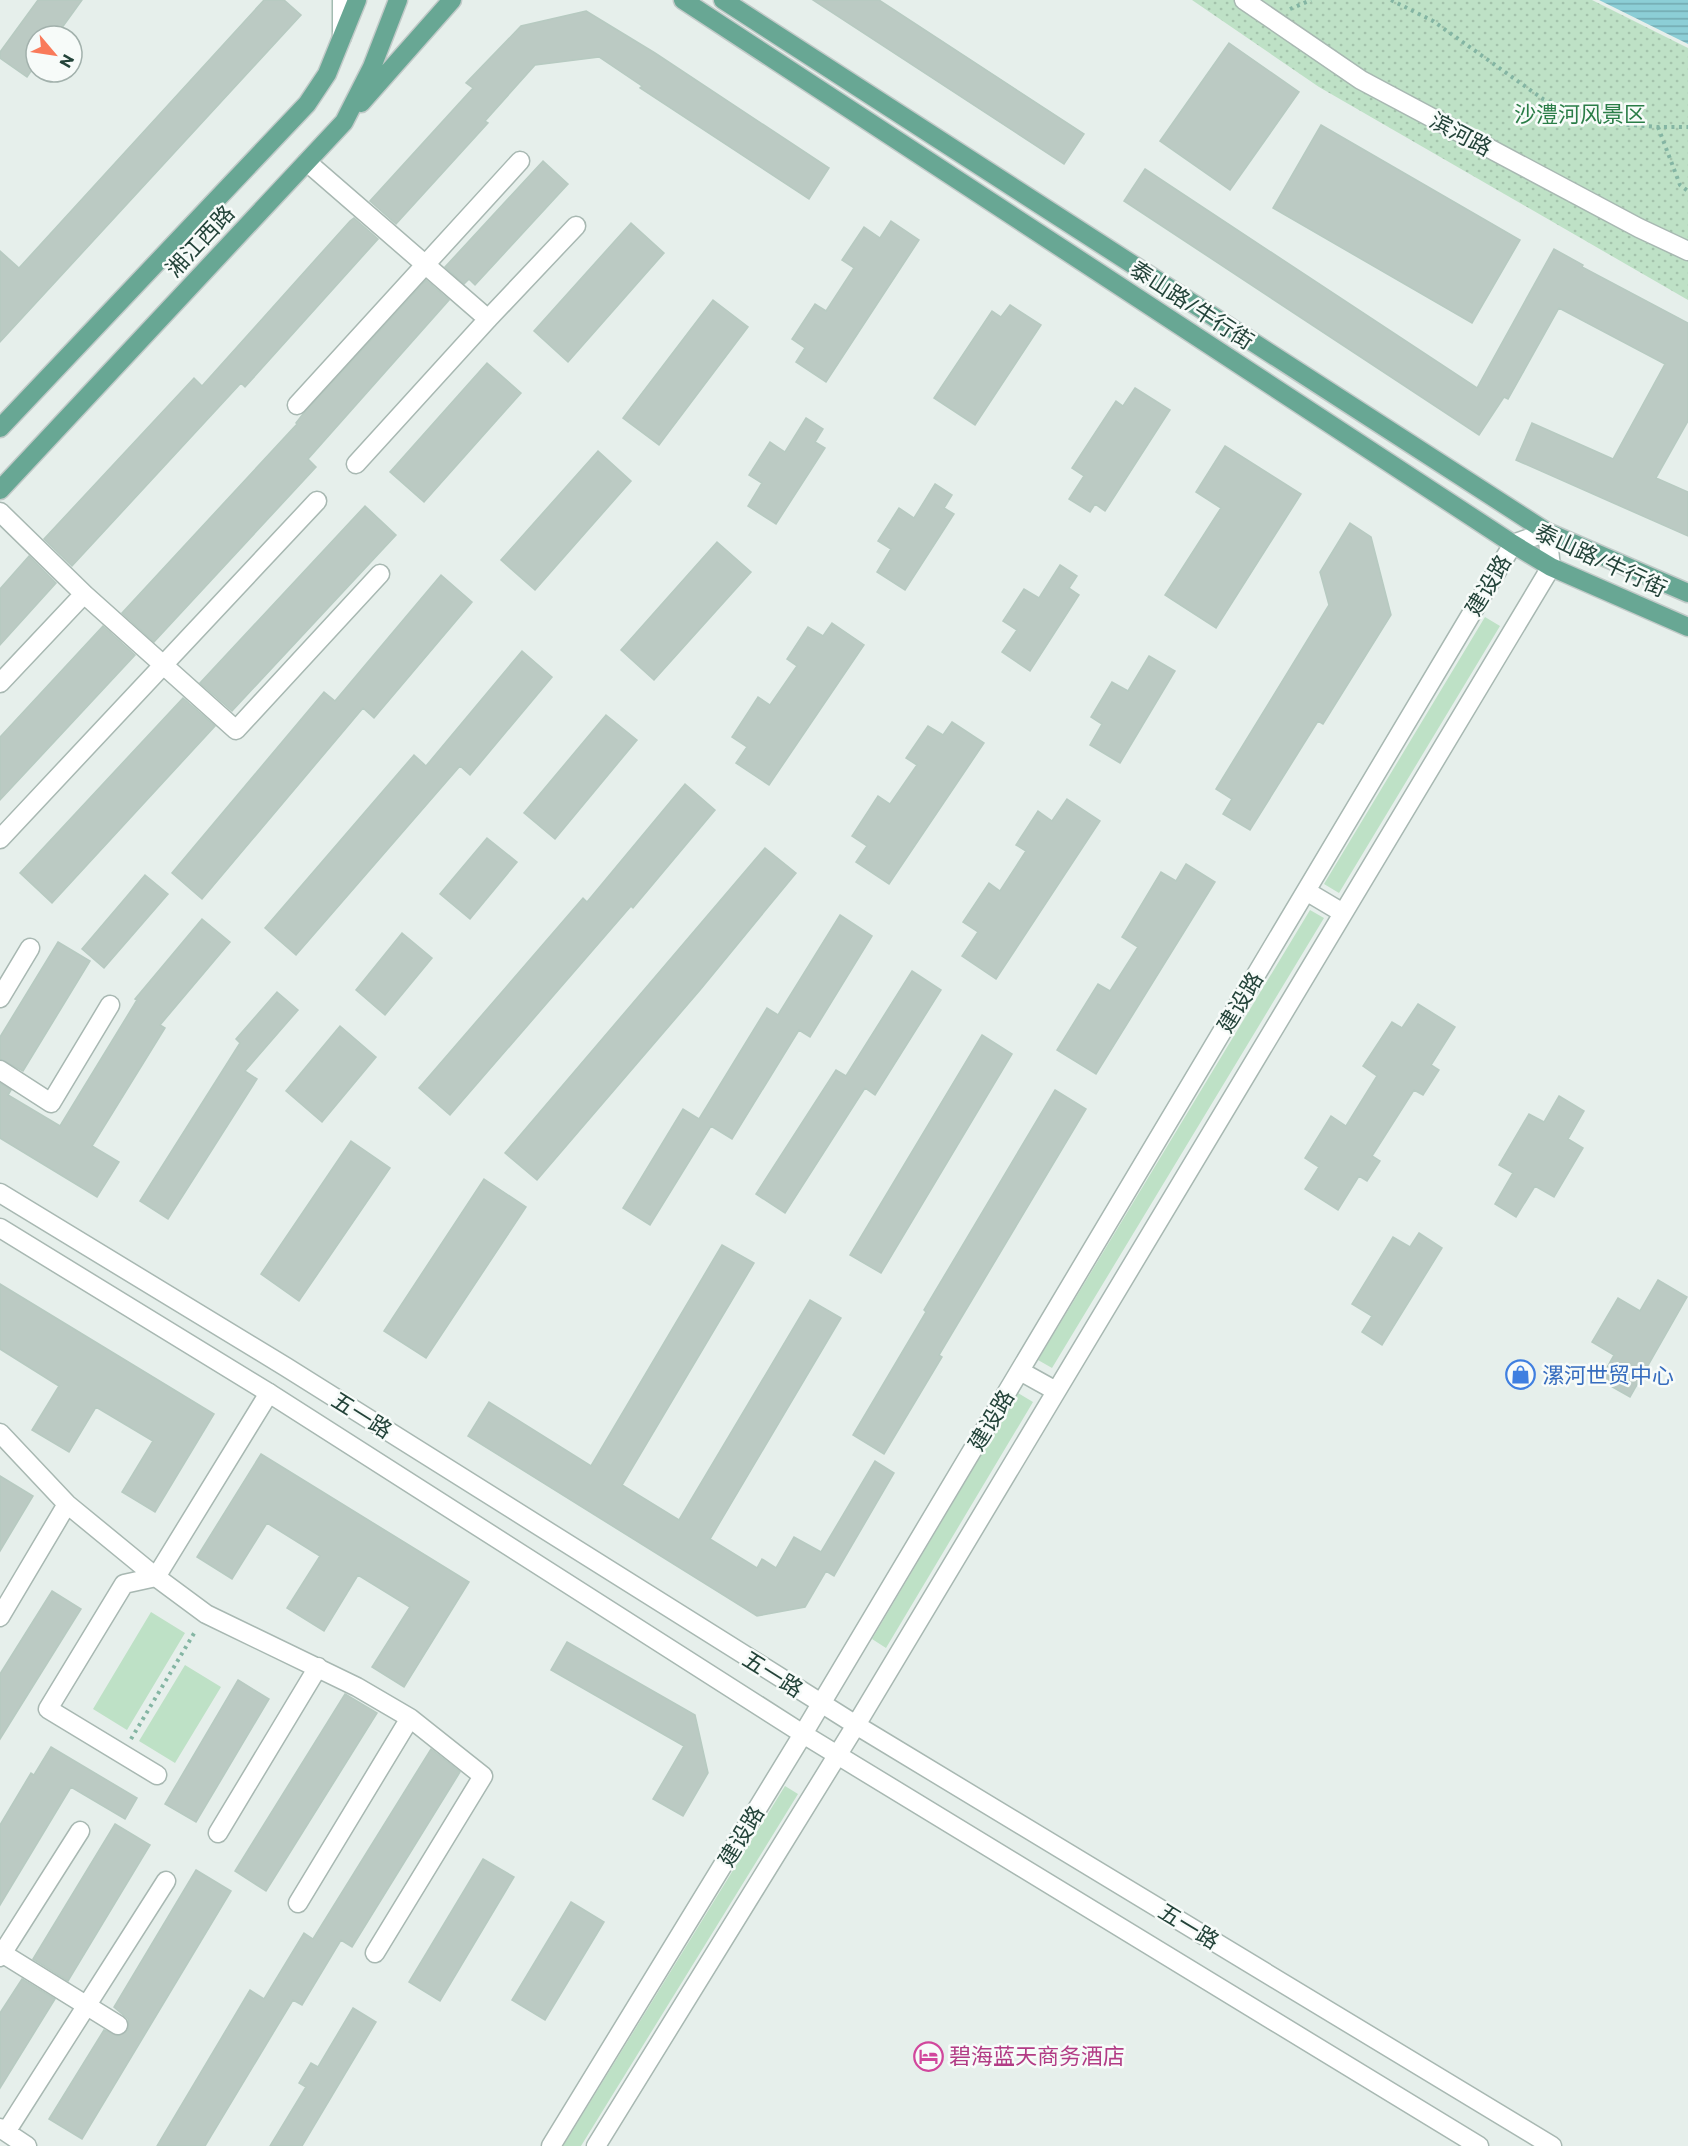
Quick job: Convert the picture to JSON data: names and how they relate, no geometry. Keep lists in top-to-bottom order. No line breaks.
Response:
{"streets":{"main road":["湘江西路","泰山路/牛行街"],"street":["滨河路","建设路","五一路"]},"crossings":[["泰山路/牛行街","建设路"],["建设路","五一路"]],"parks":["沙澧河风景区"],"places":{"shop":["漯河世贸中心"],"hotel":["碧海蓝天商务酒店"]},"north":"bottom right"}
